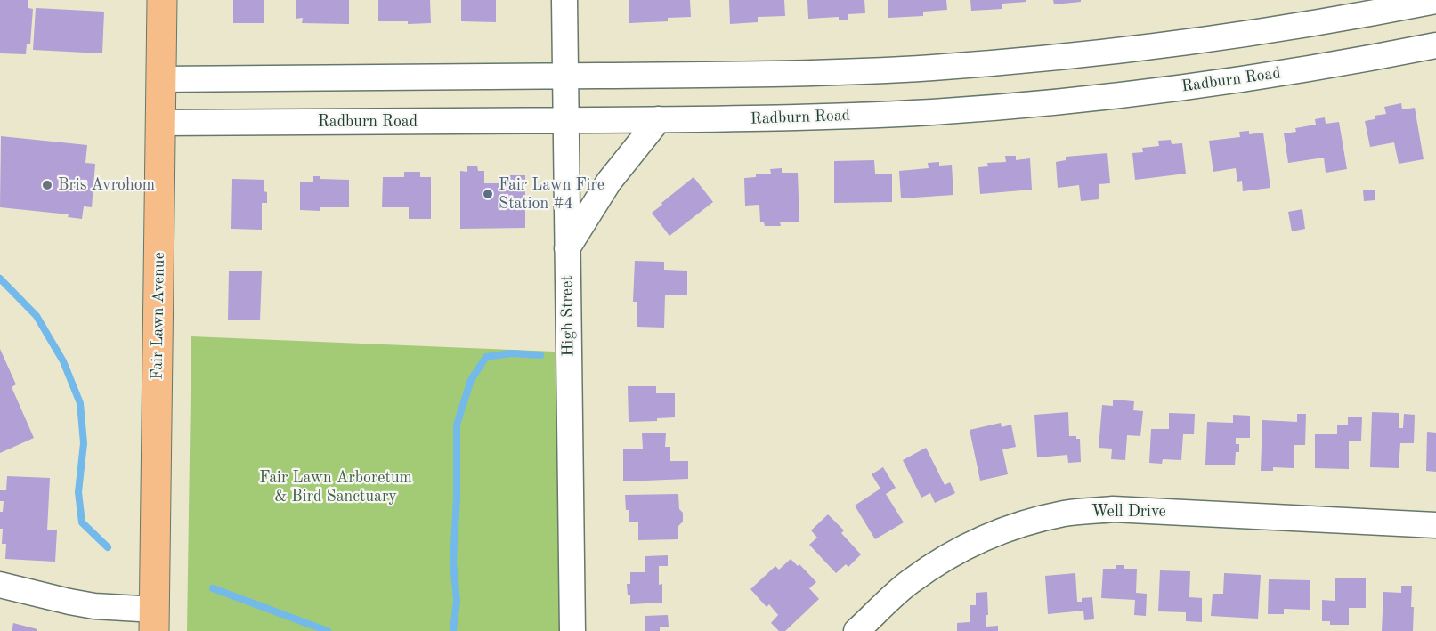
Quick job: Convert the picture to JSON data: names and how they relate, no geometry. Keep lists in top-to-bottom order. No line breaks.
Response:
{"streets":{"main road":["Fair Lawn Avenue"],"street":["Radburn Road","High Street","Well Drive"]},"crossings":[["Radburn Road","Fair Lawn Avenue"],["Radburn Road","High Street"]],"parks":["Fair Lawn Arboretum & Bird Sanctuary"],"places":["Bris Avrohom","Fair Lawn Fire Station #4"]}
